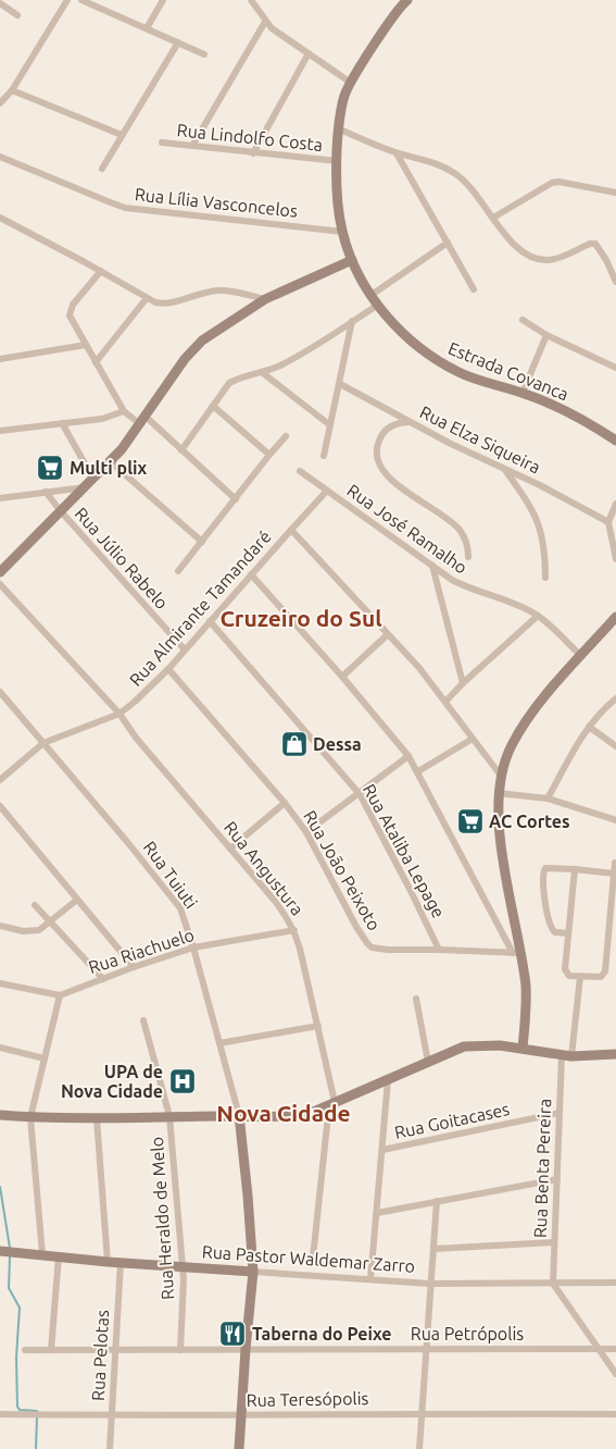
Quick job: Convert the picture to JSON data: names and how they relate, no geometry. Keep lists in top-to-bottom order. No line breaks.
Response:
{"streets":{"street":["Rua Lindolfo Costa","Rua Lília Vasconcelos","Estrada Covanca","Rua Elza Siqueira","Rua José Ramalho","Rua Júlio Rabelo","Rua Almirante Tamandaré","Rua Ataliba Lepage","Rua Angustura","Rua João Peixoto","Rua Tuiuti","Rua Riachuelo","Rua Goitacases","Rua Benta Pereira","Rua Heraldo de Melo","Rua Pastor Waldemar Zarro","Rua Petrópolis","Rua Pelotas","Rua Teresópolis"]},"crossings":[["Rua Lindolfo Costa","Estrada Covanca"],["Rua Lília Vasconcelos","Estrada Covanca"],["Rua José Ramalho","Rua Almirante Tamandaré"],["Rua Júlio Rabelo","Rua Almirante Tamandaré"],["Rua Almirante Tamandaré","Rua Ataliba Lepage"],["Rua Almirante Tamandaré","Rua Angustura"],["Rua Almirante Tamandaré","Rua João Peixoto"],["Rua Almirante Tamandaré","Rua Tuiuti"],["Rua Ataliba Lepage","Rua João Peixoto"],["Rua Angustura","Rua Riachuelo"],["Rua Tuiuti","Rua Riachuelo"],["Rua Goitacases","Rua Benta Pereira"],["Rua Benta Pereira","Rua Pastor Waldemar Zarro"],["Rua Heraldo de Melo","Rua Pastor Waldemar Zarro"],["Rua Heraldo de Melo","Rua Petrópolis"],["Rua Pastor Waldemar Zarro","Rua Pelotas"],["Rua Petrópolis","Rua Pelotas"],["Rua Pelotas","Rua Teresópolis"]],"districts":["Cruzeiro do Sul","Nova Cidade"],"places":{"supermarket":["Multi plix","AC Cortes"],"shop":["Dessa"],"hospital":["UPA de Nova Cidade"],"restaurant":["Taberna do Peixe"]}}
